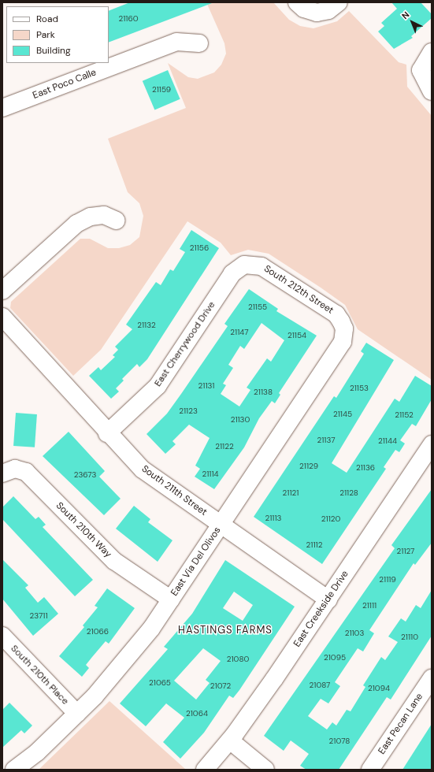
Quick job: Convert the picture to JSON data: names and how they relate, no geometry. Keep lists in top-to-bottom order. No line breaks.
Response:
{"streets":{"street":["East Poco Calle","South 212th Street","East Cherrywood Drive","South 211th Street","South 210th Way","East Via Del Olivos","East Creekside Drive","South 210th Place","East Pecan Lane"]},"crossings":[["South 212th Street","East Cherrywood Drive"],["South 212th Street","East Via Del Olivos"],["East Cherrywood Drive","South 211th Street"],["South 211th Street","East Via Del Olivos"],["South 211th Street","East Creekside Drive"],["South 210th Way","East Via Del Olivos"],["East Via Del Olivos","South 210th Place"]],"districts":["HASTINGS FARMS"],"house_numbers":["21160","21159","21156","21155","21132","21147","21154","21131","21153","21138","21123","21145","21152","21130","21137","21144","21122","21129","21136","21114","23673","21121","21128","21113","21120","21112","21127","21119","21111","23711","21066","21103","21110","21095","21080","21065","21087","21072","21094","21064","21078"],"legend":["Road","Park","Building"],"north":"top left"}
